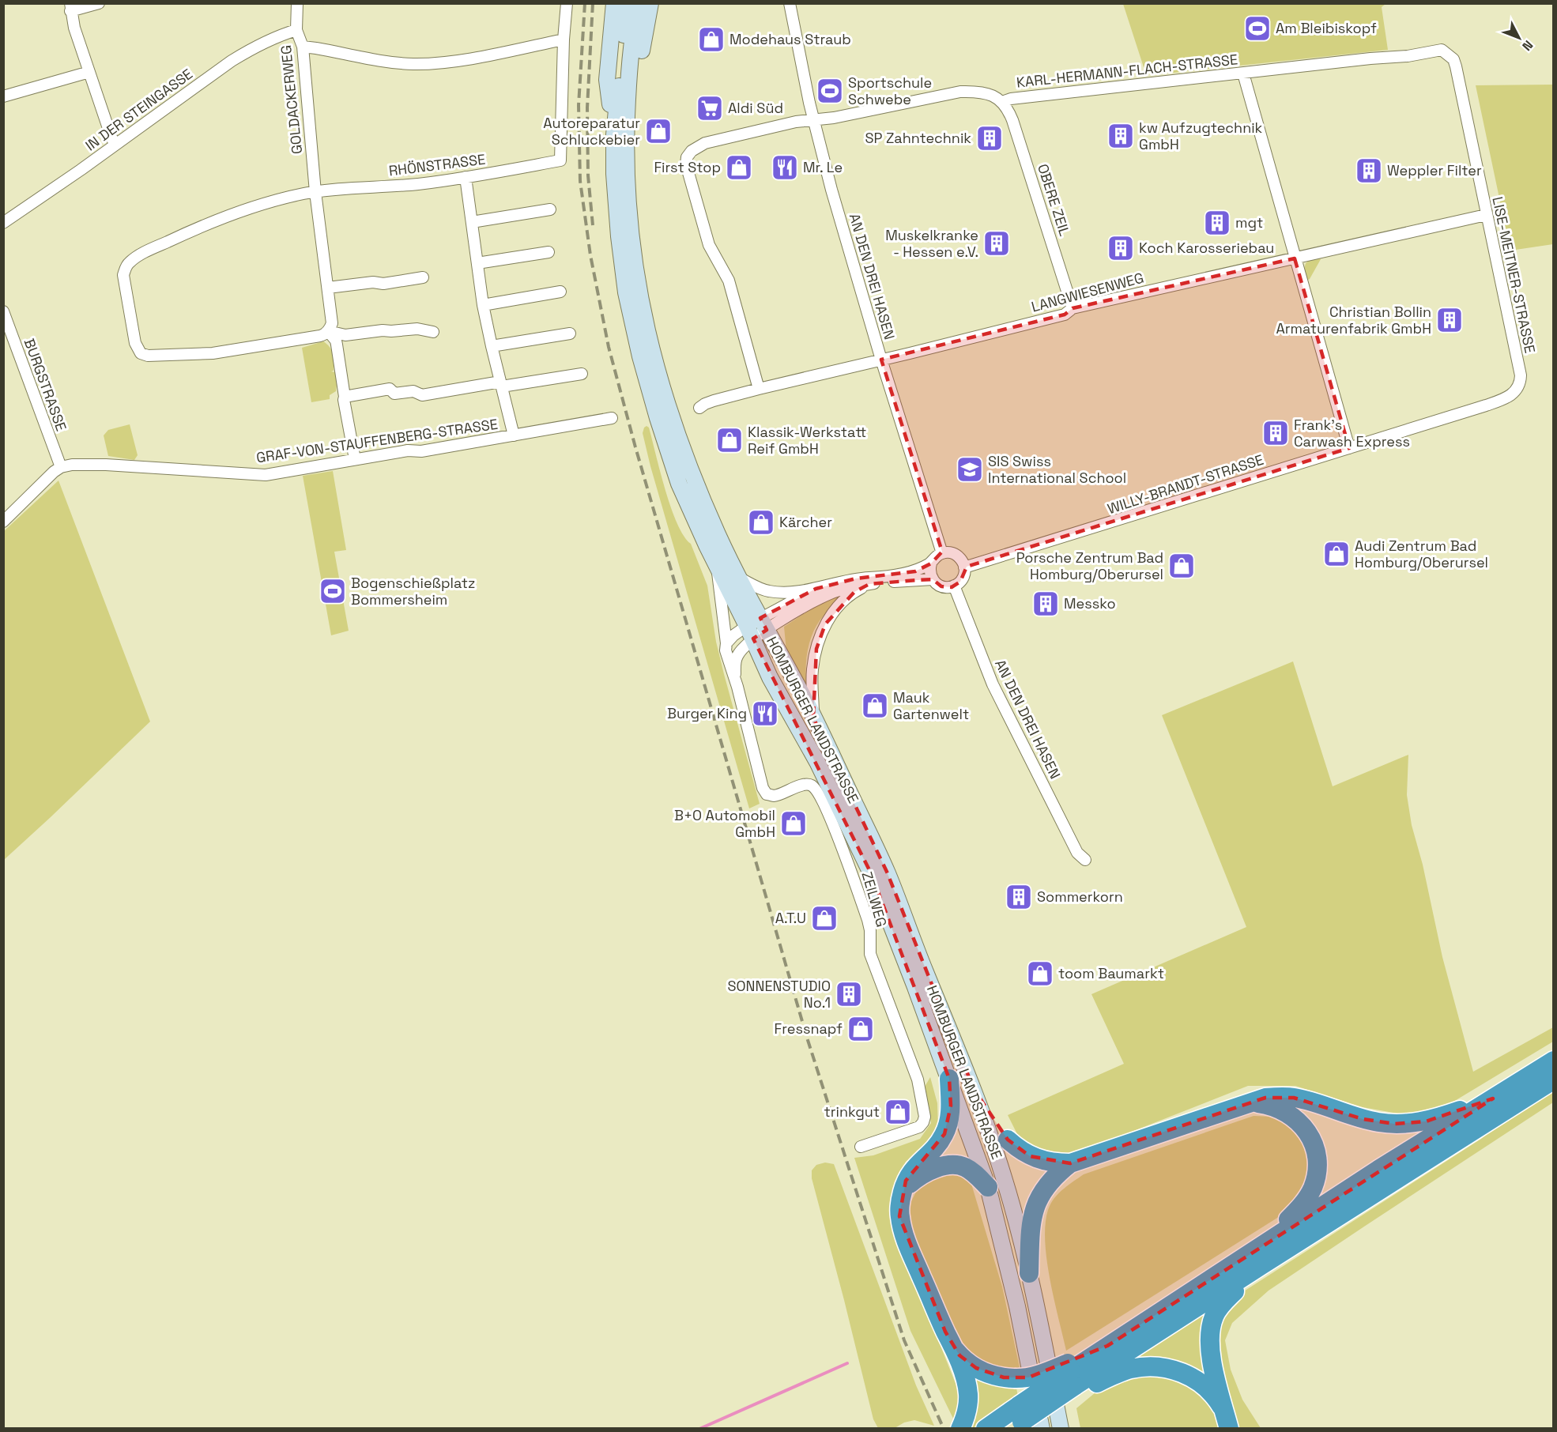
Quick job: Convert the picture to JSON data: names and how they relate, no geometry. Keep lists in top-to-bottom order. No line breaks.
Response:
{"streets":{"main road":["HOMBURGER LANDSTRASSE"],"street":["KARL-HERMANN-FLACH-STRASSE","GOLDACKERWEG","IN DER STEINGASSE","RHÖNSTRASSE","OBERE ZEIL","LISE-MEITNER-STRASSE","AN DEN DREI HASEN","LANGWIESENWEG","BURGSTRASSE","GRAF-VON-STAUFFENBERG-STRASSE","WILLY-BRANDT-STRASSE","ZEILWEG"]},"crossings":[["KARL-HERMANN-FLACH-STRASSE","OBERE ZEIL"],["KARL-HERMANN-FLACH-STRASSE","LISE-MEITNER-STRASSE"],["KARL-HERMANN-FLACH-STRASSE","AN DEN DREI HASEN"],["KARL-HERMANN-FLACH-STRASSE","LANGWIESENWEG"],["GOLDACKERWEG","IN DER STEINGASSE"],["GOLDACKERWEG","RHÖNSTRASSE"],["OBERE ZEIL","LANGWIESENWEG"],["LISE-MEITNER-STRASSE","LANGWIESENWEG"],["LISE-MEITNER-STRASSE","WILLY-BRANDT-STRASSE"],["AN DEN DREI HASEN","LANGWIESENWEG"],["AN DEN DREI HASEN","WILLY-BRANDT-STRASSE"],["BURGSTRASSE","GRAF-VON-STAUFFENBERG-STRASSE"],["HOMBURGER LANDSTRASSE","ZEILWEG"]],"places":{"sports":["Am Bleibiskopf","Sportschule Schwebe","Bogenschießplatz Bommersheim"],"shop":["Modehaus Straub","Autoreparatur Schluckebier","First Stop","Klassik-Werkstatt Reif GmbH","Kärcher","Audi Zentrum Bad Homburg/Oberursel","Porsche Zentrum Bad Homburg/Oberursel","Mauk Gartenwelt","B+O Automobil GmbH","A.T.U","toom Baumarkt","Fressnapf","trinkgut"],"supermarket":["Aldi Süd"],"building":["kw Aufzugtechnik GmbH","SP Zahntechnik","Weppler Filter","mgt","Muskelkranke - Hessen e.V.","Koch Karosseriebau","Christian Bollin Armaturenfabrik GmbH","Frank's Carwash Express","Messko","Sommerkorn","SONNENSTUDIO No.1"],"restaurant":["Mr. Le","Burger King"],"school or university":["SIS Swiss International School"]},"north":"bottom right"}
